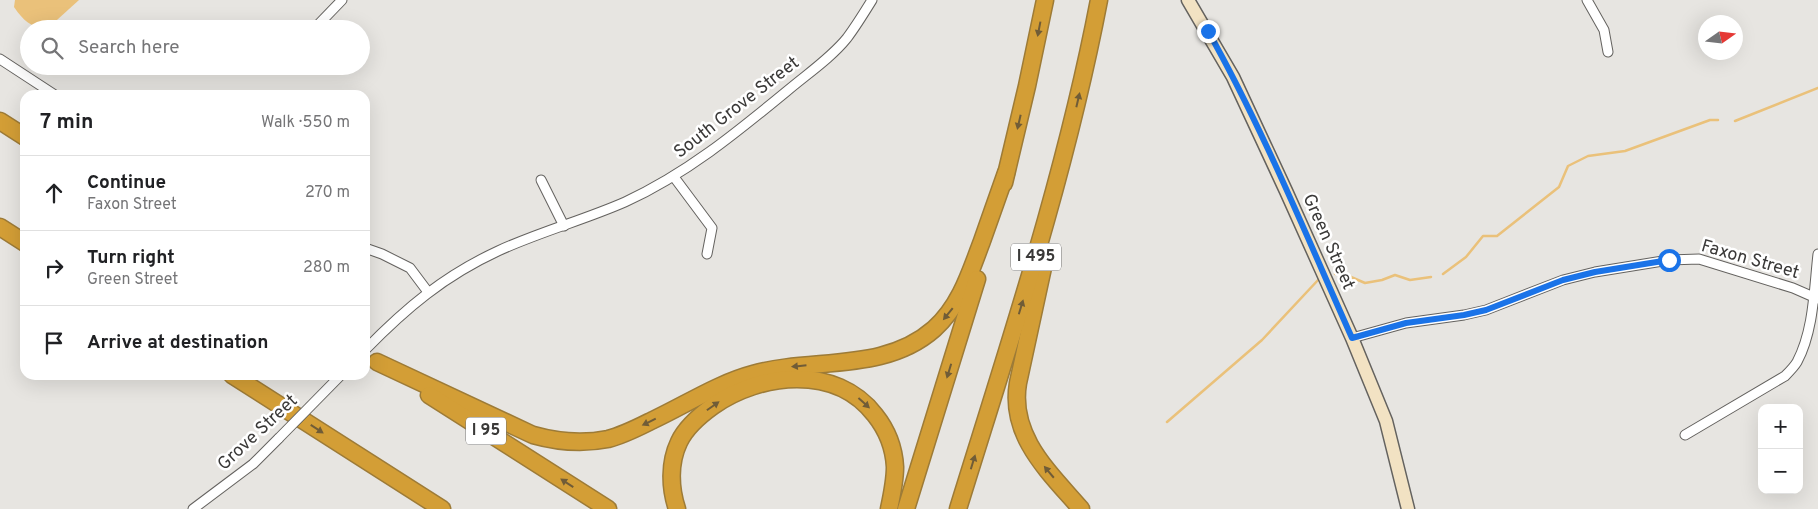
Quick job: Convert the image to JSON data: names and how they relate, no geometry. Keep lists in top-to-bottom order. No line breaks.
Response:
{"streets":{"highway":["I 495","I 95"],"main road":["Green Street"],"street":["South Grove Street","Faxon Street","Grove Street"]},"crossings":[["Green Street","Faxon Street"]],"north":"right","page":{"search":"Search here","heading":["7 min","Walk · 550 m"],"list":[["Continue","Faxon Street","270 m"],["Turn right","Green Street","280 m"],"Arrive at destination"],"map_buttons":["+","−"]}}
